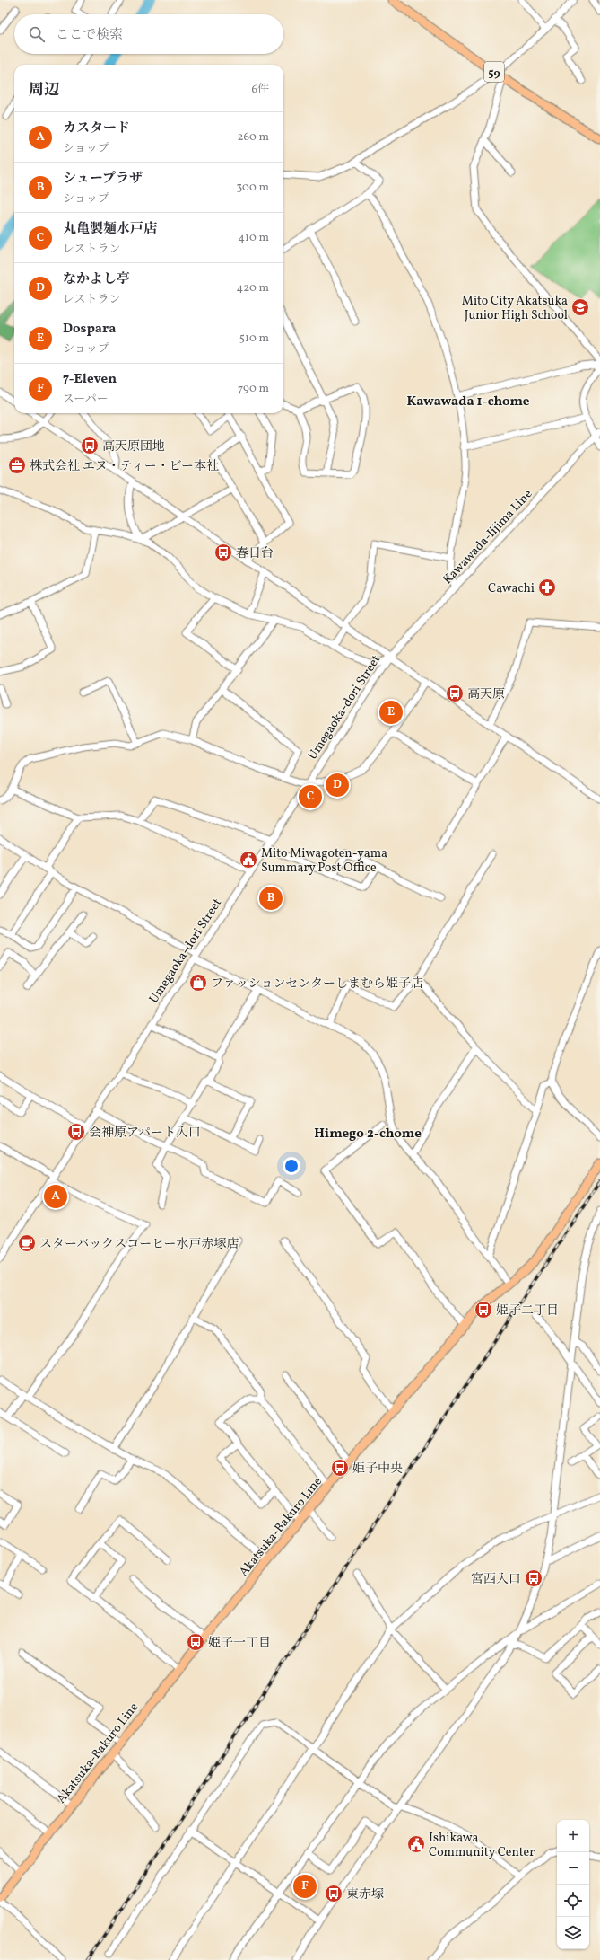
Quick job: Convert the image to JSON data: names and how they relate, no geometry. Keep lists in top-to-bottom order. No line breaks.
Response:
{"streets":{"main road":["59","Akatsuka-Bakuro Line"],"street":["Kawawada-Iijima Line","Umegaoka-dori Street"]},"crossings":[["Kawawada-Iijima Line","Umegaoka-dori Street"]],"districts":["Kawawada 1-chome","Himego 2-chome"],"places":{"school or university":["Mito City Akatsuka Junior High School"],"bus stop":["高天原団地","春日台","高天原","会神原アパート入口","姫子二丁目","姫子中央","宮西入口","姫子一丁目","東赤塚"],"office":["株式会社 エヌ・ティー・ビー本社"],"pharmacy":["Cawachi"],"public building":["Mito Miwagoten-yama Summary Post Office","Ishikawa Community Center"],"shop":["ファッションセンターしまむら姫子店"],"cafe":["スターバックスコーヒー水戸赤塚店"]},"page":{"search":"ここで検索","heading":["周辺","6件"],"list":[{"mark":"A","name":"カスタード","note":"ショップ","value":"260 m"},{"mark":"B","name":"シュープラザ","note":"ショップ","value":"300 m"},{"mark":"C","name":"丸亀製麺水戸店","note":"レストラン","value":"410 m"},{"mark":"D","name":"なかよし亭","note":"レストラン","value":"420 m"},{"mark":"E","name":"Dospara","note":"ショップ","value":"510 m"},{"mark":"F","name":"7-Eleven","note":"スーパー","value":"790 m"}],"pins":["E","D","C","B","A","F"],"map_buttons":["+","−"]}}
